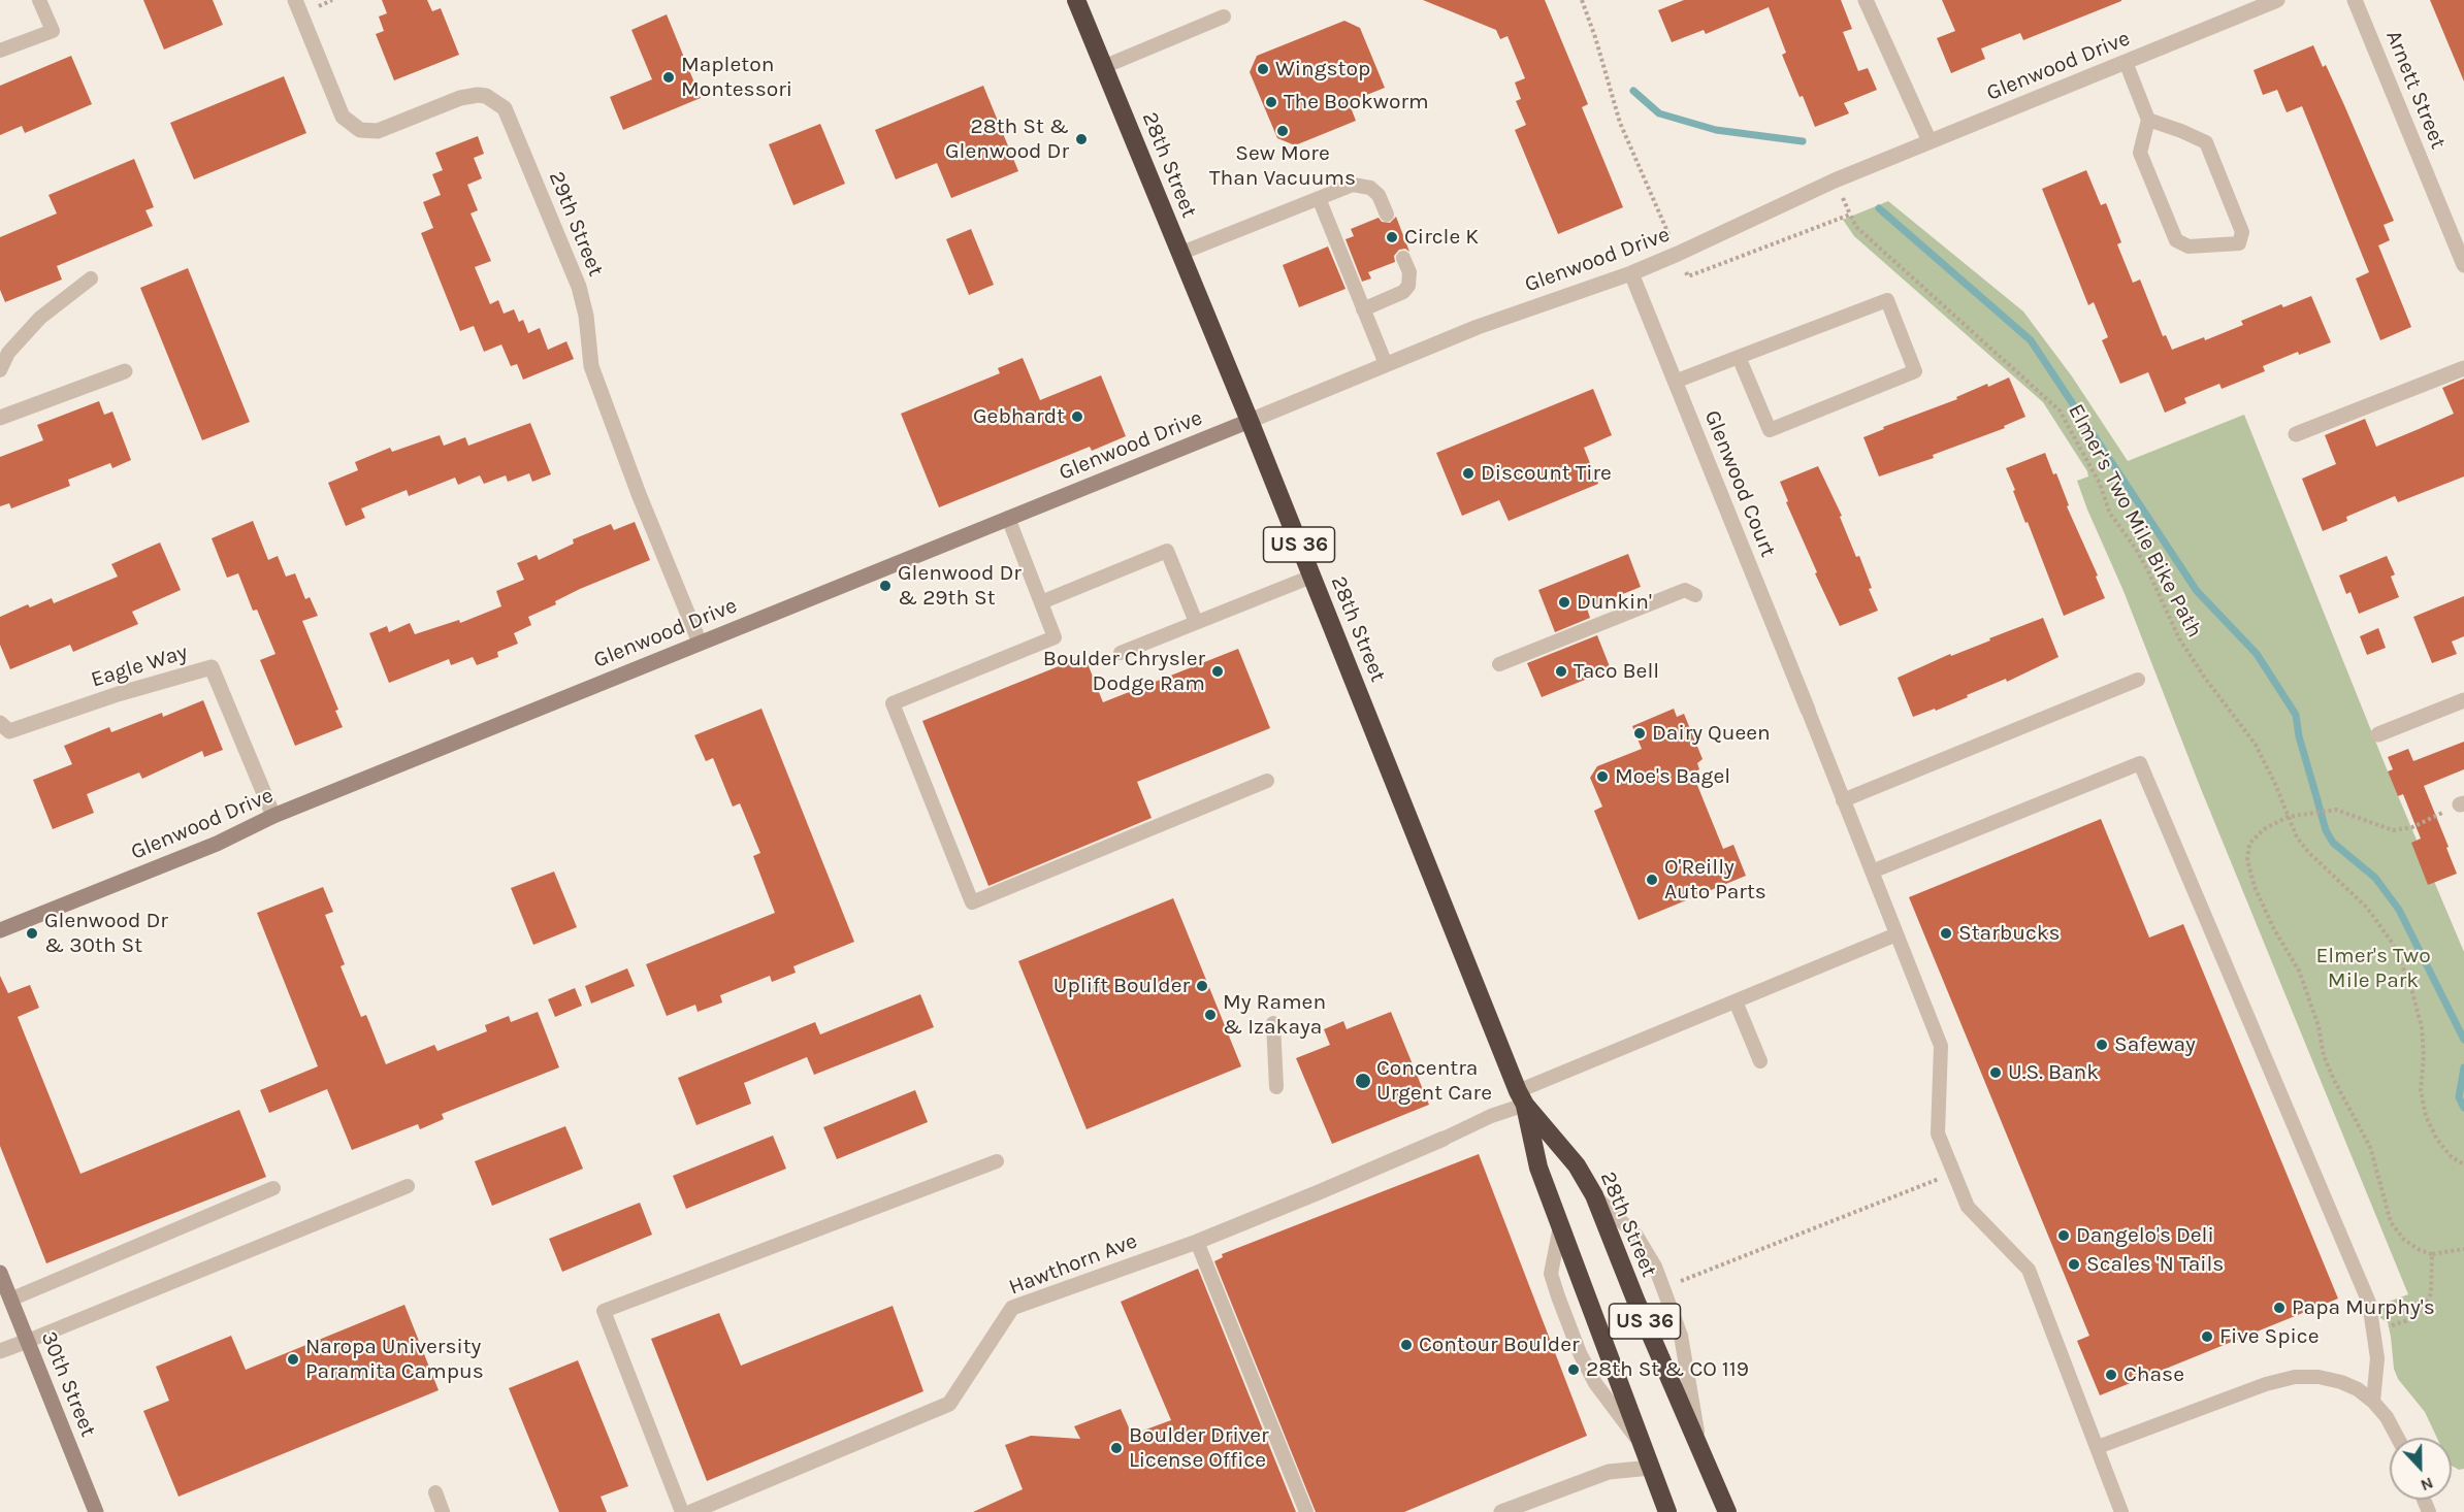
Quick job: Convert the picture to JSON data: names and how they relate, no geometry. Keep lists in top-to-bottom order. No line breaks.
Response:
{"streets":{"highway":["28th Street","US 36"],"street":["Glenwood Drive","Arnett Street","29th Street","Glenwood Court","Eagle Way","Hawthorn Ave","30th Street"],"path":["Elmer's Two Mile Bike Path"]},"crossings":[["Glenwood Drive","28th Street"],["Glenwood Drive","29th Street"],["Glenwood Drive","Glenwood Court"],["Glenwood Drive","Elmer's Two Mile Bike Path"],["Glenwood Drive","Eagle Way"]],"parks":["Elmer's Two Mile Park"],"places":["Wingstop","Mapleton Montessori","The Bookworm","Sew More Than Vacuums","28th St & Glenwood Dr","Circle K","Gebhardt","Discount Tire","Glenwood Dr & 29th St","Dunkin'","Boulder Chrysler Dodge Ram","Taco Bell","Dairy Queen","Moe's Bagel","O'Reilly Auto Parts","Glenwood Dr & 30th St","Starbucks","Uplift Boulder","My Ramen & Izakaya","Safeway","U.S. Bank","Concentra Urgent Care","Dangelo's Deli","Scales 'N Tails","Papa Murphy's","Five Spice","Contour Boulder","Naropa University Paramita Campus","28th St & CO 119","Chase","Boulder Driver License Office"],"north":"bottom"}
